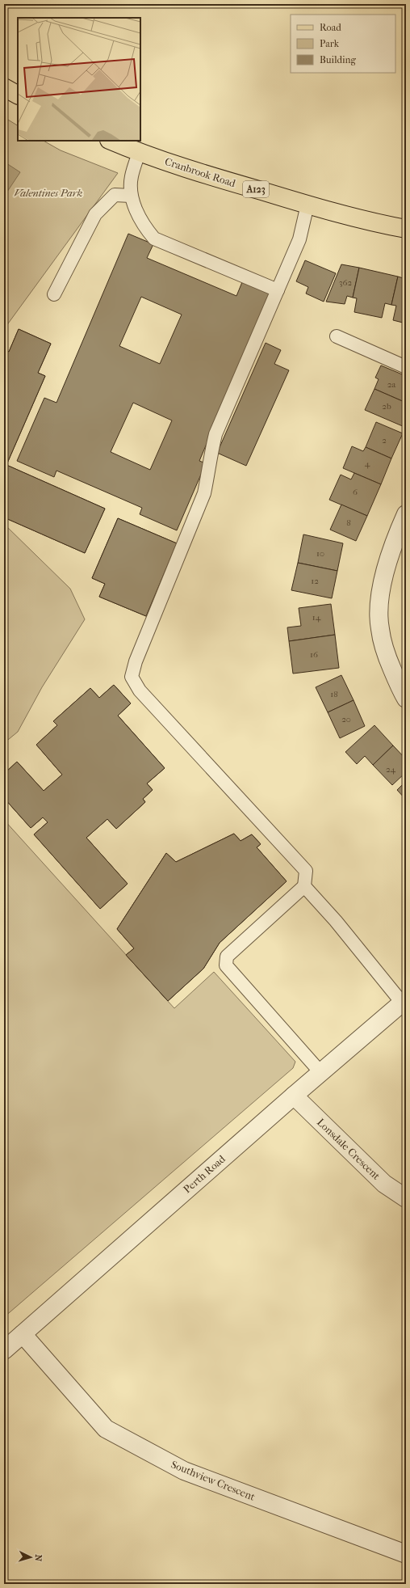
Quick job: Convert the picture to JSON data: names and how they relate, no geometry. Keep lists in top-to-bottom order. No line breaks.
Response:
{"streets":{"main road":["Cranbrook Road","A123"],"street":["Lonsdale Crescent","Perth Road","Southview Crescent"]},"crossings":[["Lonsdale Crescent","Perth Road"],["Perth Road","Southview Crescent"]],"parks":["Valentines Park"],"house_numbers":["362","2a","2b","2","4","6","8","10","12","14","16","18","20","24"],"legend":["Road","Park","Building"],"north":"right"}
